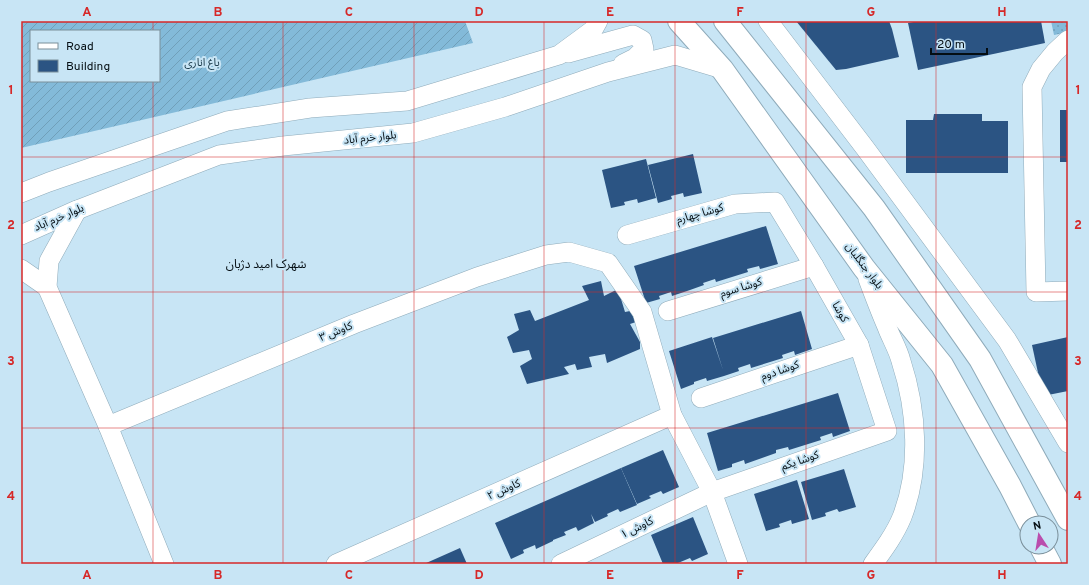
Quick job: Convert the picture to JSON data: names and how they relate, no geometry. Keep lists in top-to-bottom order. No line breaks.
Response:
{"streets":{"main road":["بلوار جنگلبان"],"street":["بلوار خرم آباد","کوشا چهارم","کوشا سوم","کوشا","کاوش ۳","کوشا دوم","کوشا یکم","کاوش ۲","کاوش ۱"]},"crossings":[["بلوار خرم آباد","بلوار جنگلبان"],["کوشا چهارم","کوشا"],["کوشا سوم","کوشا"],["کوشا","کوشا دوم"],["کوشا","کوشا یکم"],["کاوش ۳","کاوش ۲"],["کوشا یکم","کاوش ۱"]],"districts":["شهرک امید دژبان"],"parks":["باغ اناری"],"legend":["Road","Building"],"scale_bar":"20 m","north":"top","grid":{"columns":["A","B","C","D","E","F","G","H"],"rows":["1","2","3","4"]}}
